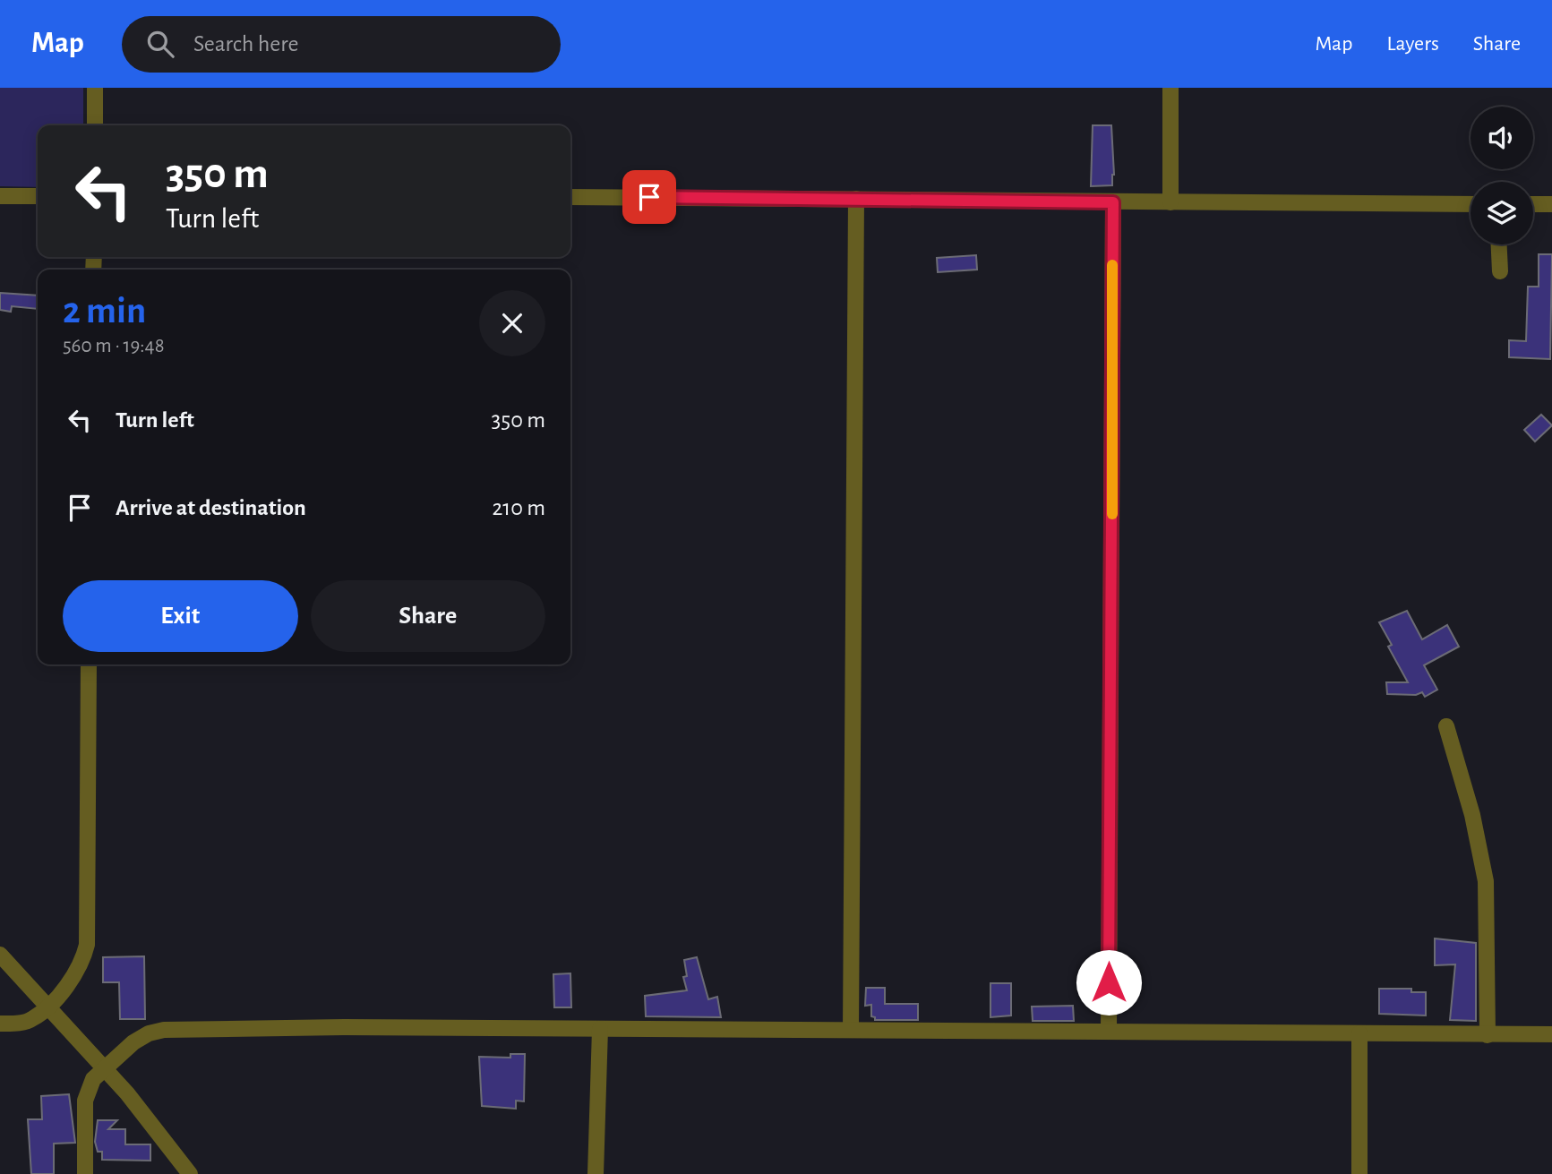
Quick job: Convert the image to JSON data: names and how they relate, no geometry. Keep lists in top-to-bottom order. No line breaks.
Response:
{"page":{"header":"Map","search":"Search here","nav":["Map","Layers","Share"],"turn":["350 m","Turn left"],"heading":["2 min","560 m · 19:48"],"list":[{"name":"Turn left","value":"350 m"},{"name":"Arrive at destination","value":"210 m"}],"buttons":["Exit","Share"]}}
